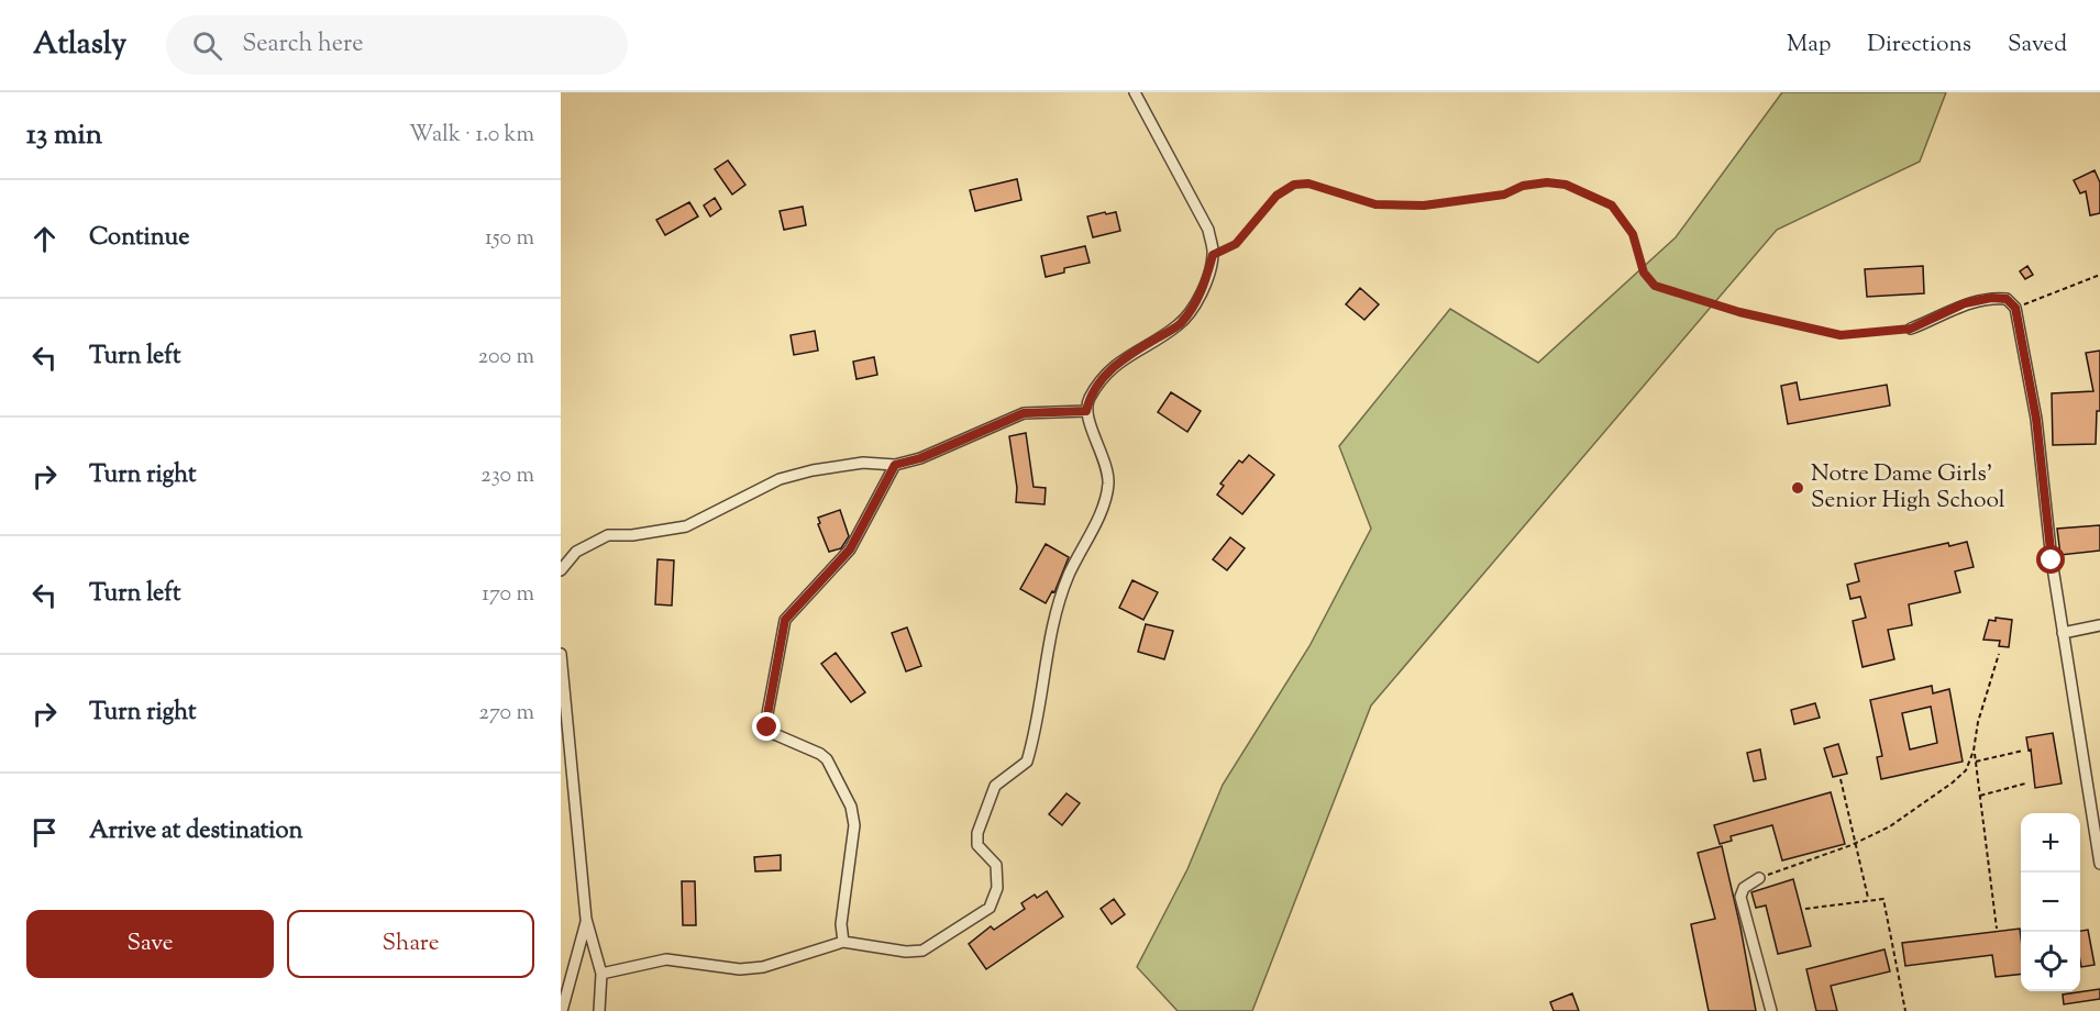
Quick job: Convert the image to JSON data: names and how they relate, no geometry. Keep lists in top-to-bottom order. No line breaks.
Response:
{"places":["Notre Dame Girls' Senior High School"],"page":{"header":"Atlasly","search":"Search here","nav":["Map","Directions","Saved"],"heading":["13 min","Walk · 1.0 km"],"list":[["Continue","150 m"],["Turn left","200 m"],["Turn right","230 m"],["Turn left","170 m"],["Turn right","270 m"],"Arrive at destination"],"map_buttons":["+","−"],"buttons":["Save","Share"]}}
